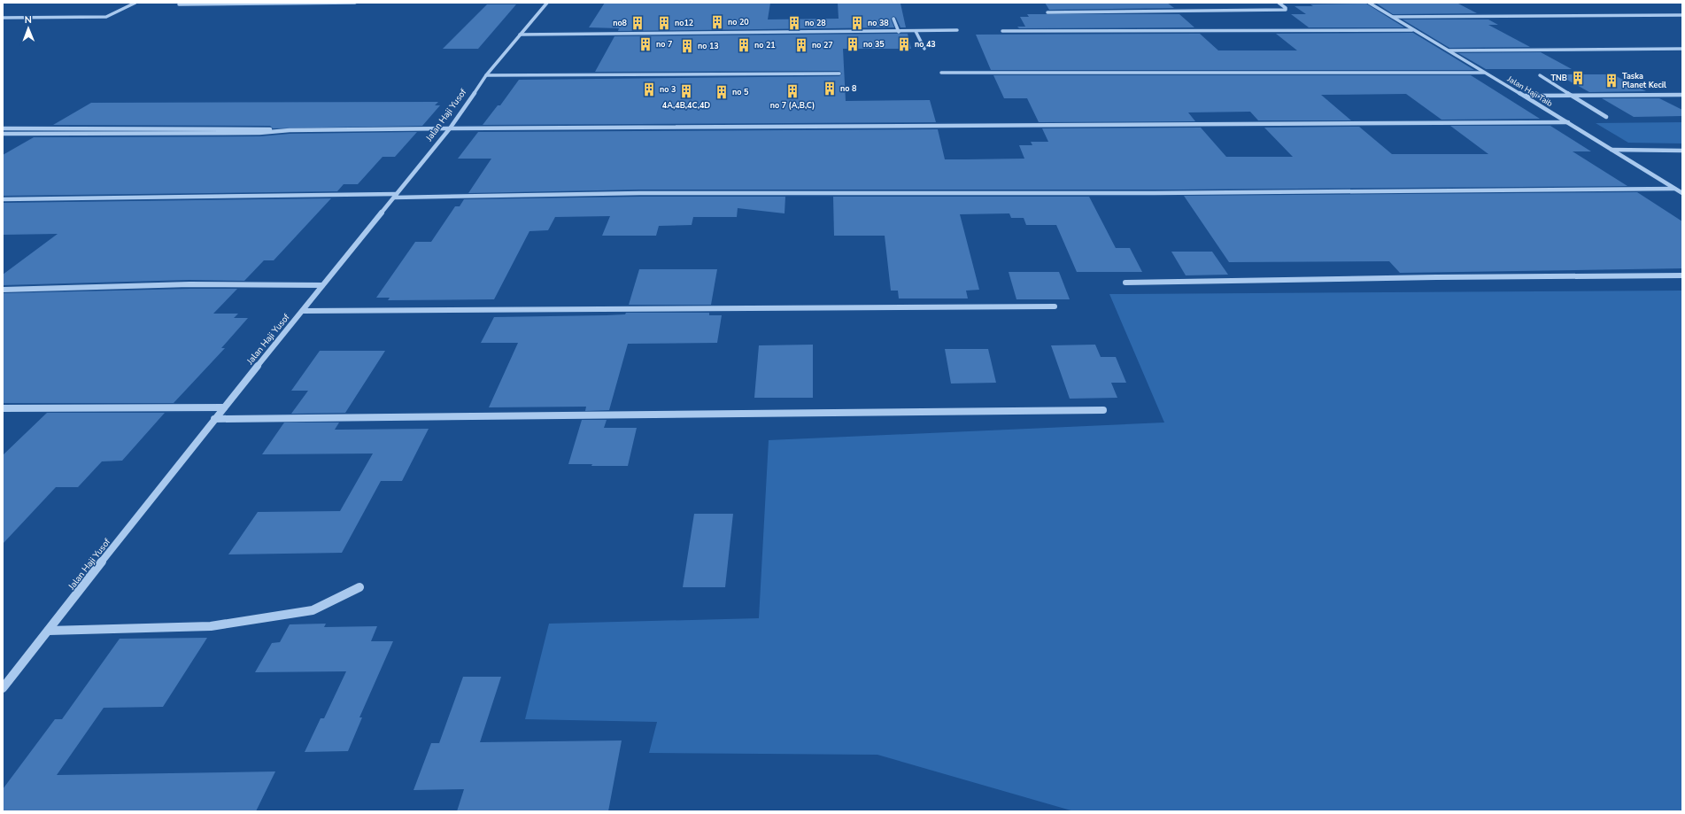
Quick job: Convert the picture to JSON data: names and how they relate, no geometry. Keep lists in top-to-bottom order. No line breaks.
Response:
{"streets":{"street":["Jalan Haji Taib","Jalan Haji Yusof"]},"places":{"building":["no 20","no8","no12","no 28","no 38","no 7","no 35","no 43","no 21","no 27","no 13","TNB","Taska Planet Kecil","no 8","no 3","4A,4B,4C,4D","no 7 (A,B,C)","no 5"]},"north":"top"}
